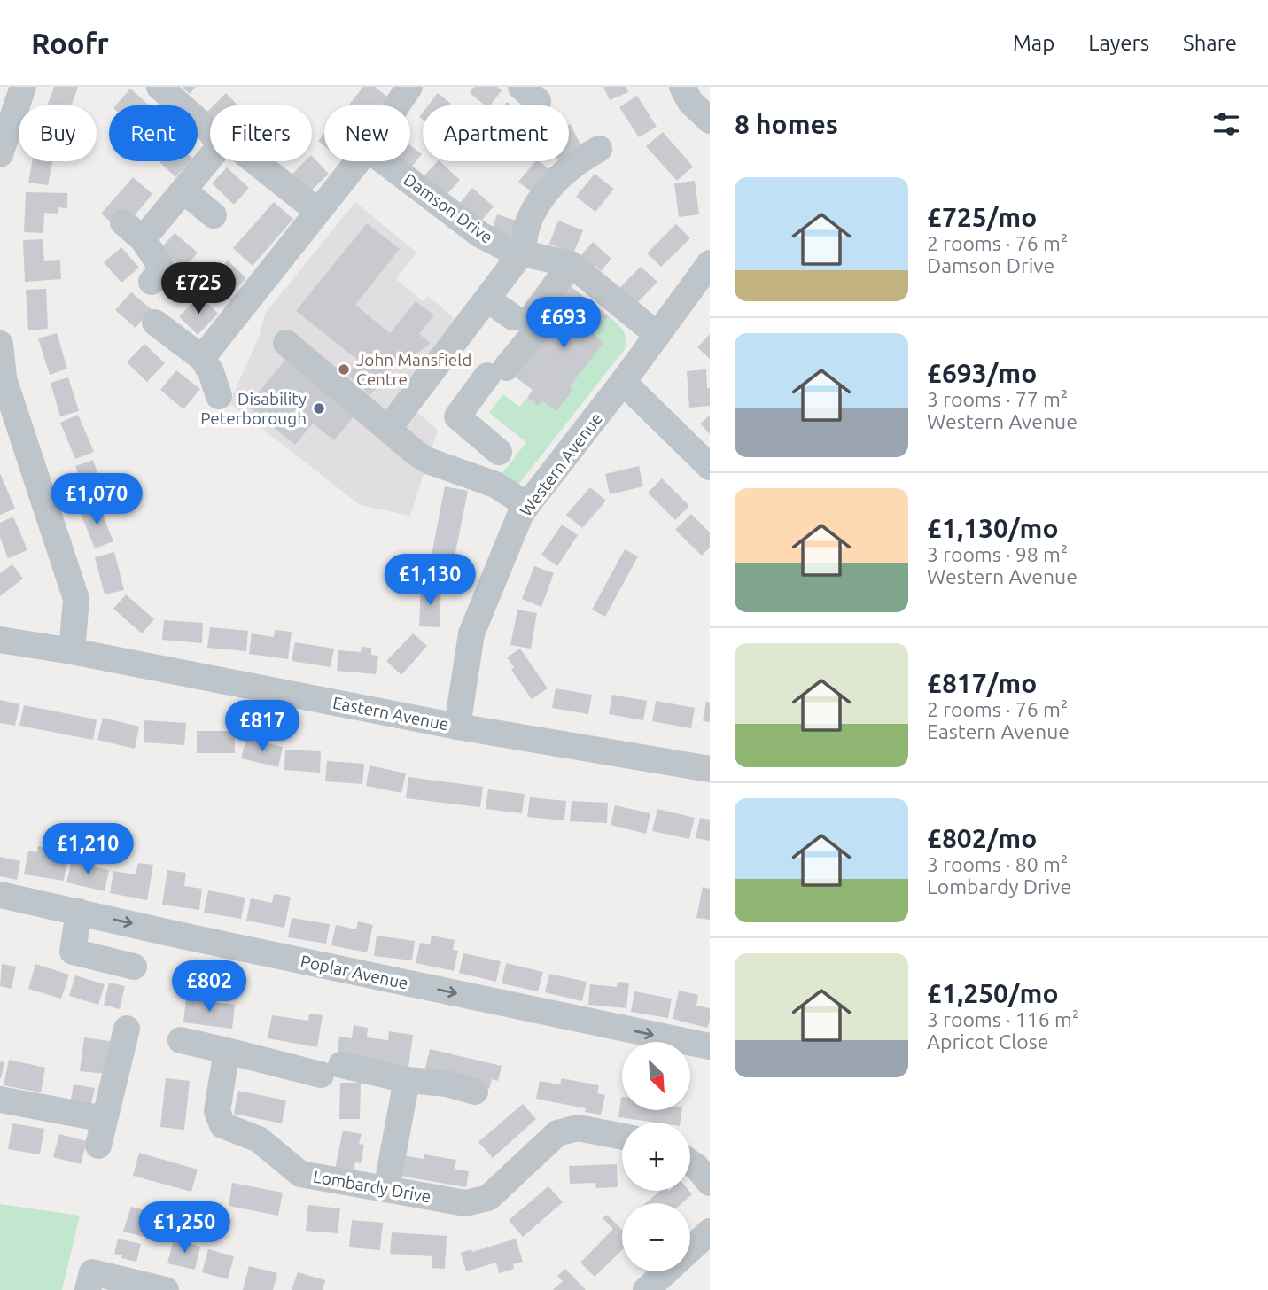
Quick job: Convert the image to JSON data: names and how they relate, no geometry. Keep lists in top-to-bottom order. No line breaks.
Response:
{"streets":{"street":["Damson Drive","Western Avenue","Eastern Avenue","Poplar Avenue","Lombardy Drive"]},"crossings":[["Damson Drive","Western Avenue"],["Western Avenue","Eastern Avenue"]],"places":["John Mansfield Centre","Disability Peterborough"],"north":"bottom right","page":{"header":"Roofr","nav":["Map","Layers","Share"],"heading":"8 homes","chip":["Buy","Rent","Filters","New","Apartment"],"list":[{"name":"£725/mo","note":"2 rooms · 76 m² · Damson Drive"},{"name":"£693/mo","note":"3 rooms · 77 m² · Western Avenue"},{"name":"£1,130/mo","note":"3 rooms · 98 m² · Western Avenue"},{"name":"£817/mo","note":"2 rooms · 76 m² · Eastern Avenue"},{"name":"£802/mo","note":"3 rooms · 80 m² · Lombardy Drive"},{"name":"£1,250/mo","note":"3 rooms · 116 m² · Apricot Close"}],"price":["£725","£693","£1,070","£1,130","£817","£1,210","£802","£1,250"],"map_buttons":["+","−"]}}
